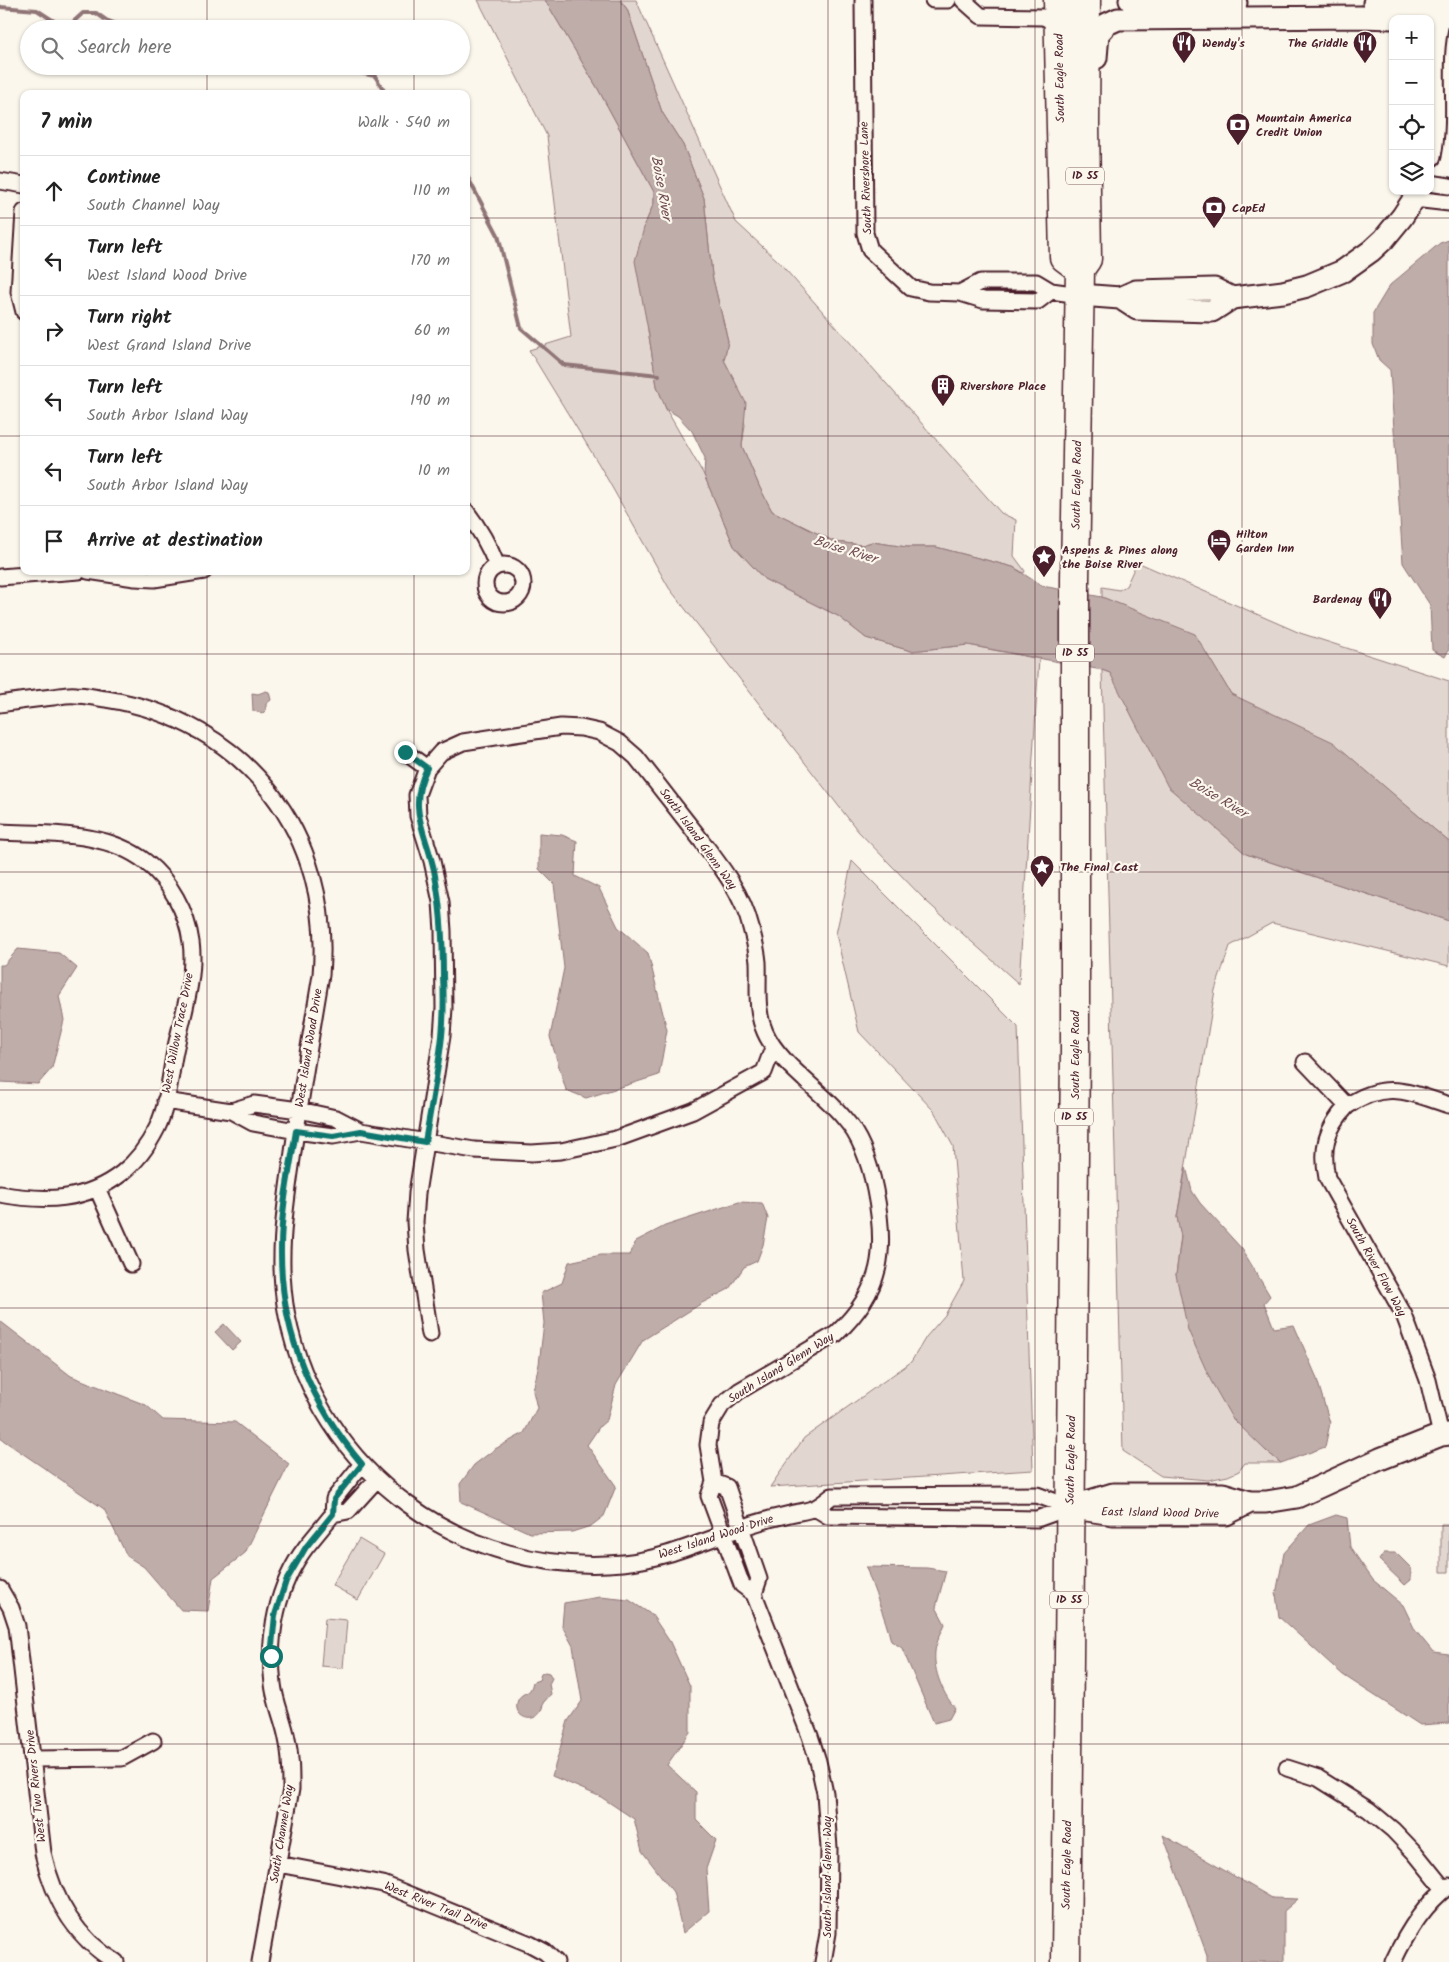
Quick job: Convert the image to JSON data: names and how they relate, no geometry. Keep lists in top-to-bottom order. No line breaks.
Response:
{"streets":{"highway":["South Eagle Road","ID 55"],"street":["South Rivershore Lane","South Island Glenn Way","West Willow Trace Drive","West Island Wood Drive","South River Flow Way","East Island Wood Drive","West Two Rivers Drive","South Channel Way","West River Trail Drive"]},"crossings":[["South Eagle Road","South Rivershore Lane"],["South Eagle Road","West Island Wood Drive"],["South Eagle Road","East Island Wood Drive"],["South Island Glenn Way","West Island Wood Drive"],["West Island Wood Drive","East Island Wood Drive"],["West Island Wood Drive","South Channel Way"],["South River Flow Way","East Island Wood Drive"],["South Channel Way","West River Trail Drive"]],"water":["Boise River"],"places":{"restaurant":["Wendy's","The Griddle","Bardenay"],"bank":["Mountain America Credit Union","CapEd"],"building":["Rivershore Place"],"hotel":["Hilton Garden Inn"],"place":["Aspens & Pines along the Boise River","The Final Cast"]},"page":{"map_buttons":["+","−"],"search":"Search here","heading":["7 min","Walk · 540 m"],"list":[["Continue","South Channel Way","110 m"],["Turn left","West Island Wood Drive","170 m"],["Turn right","West Grand Island Drive","60 m"],["Turn left","South Arbor Island Way","190 m"],["Turn left","South Arbor Island Way","10 m"],"Arrive at destination"]}}
